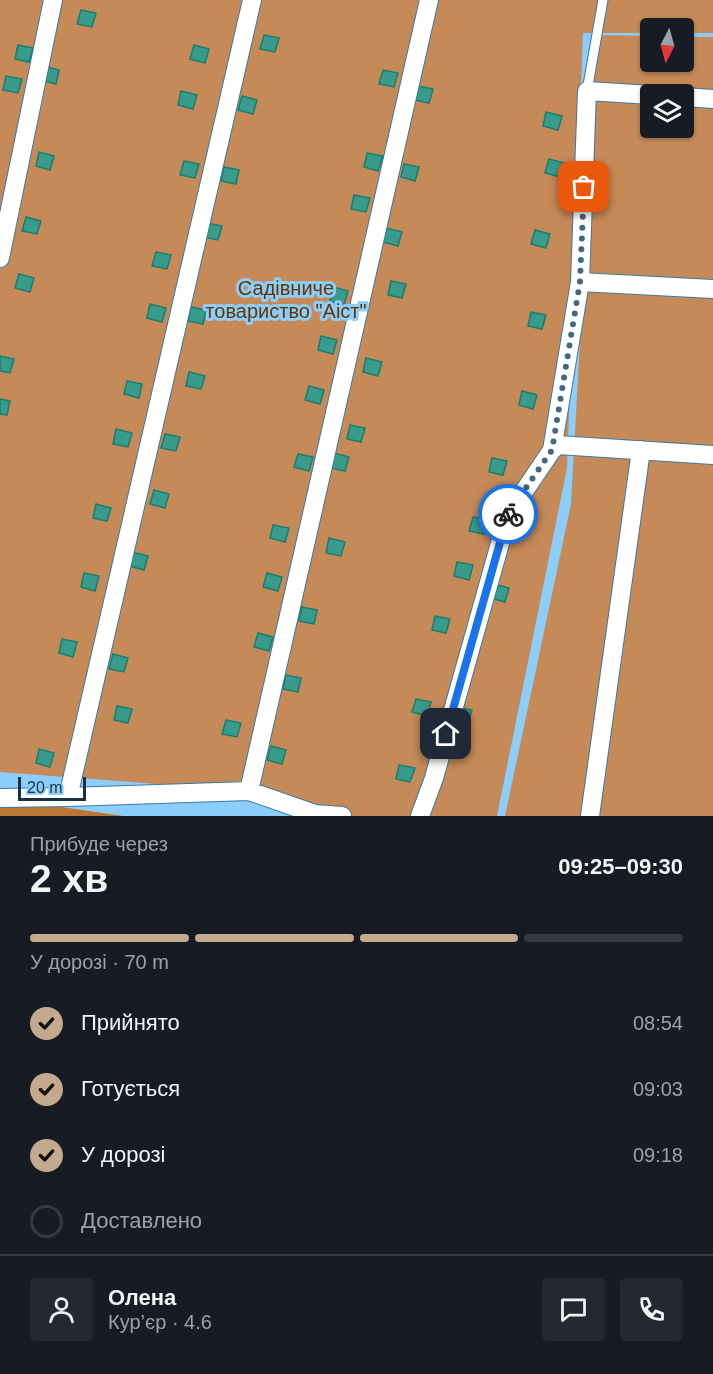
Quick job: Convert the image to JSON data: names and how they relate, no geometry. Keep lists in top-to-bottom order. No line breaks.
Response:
{"parks":["Садівниче товариство \"Аіст\""],"scale_bar":"20 m","north":"bottom","page":{"scale":"20 m","heading":["2 хв","Прибуде через","09:25–09:30"],"panel":["Олена","Кур’єр · 4.6"],"bar":"У дорозі · 70 m","list":[["Прийнято","08:54"],["Готується","09:03"],["У дорозі","09:18"],"Доставлено"]}}
